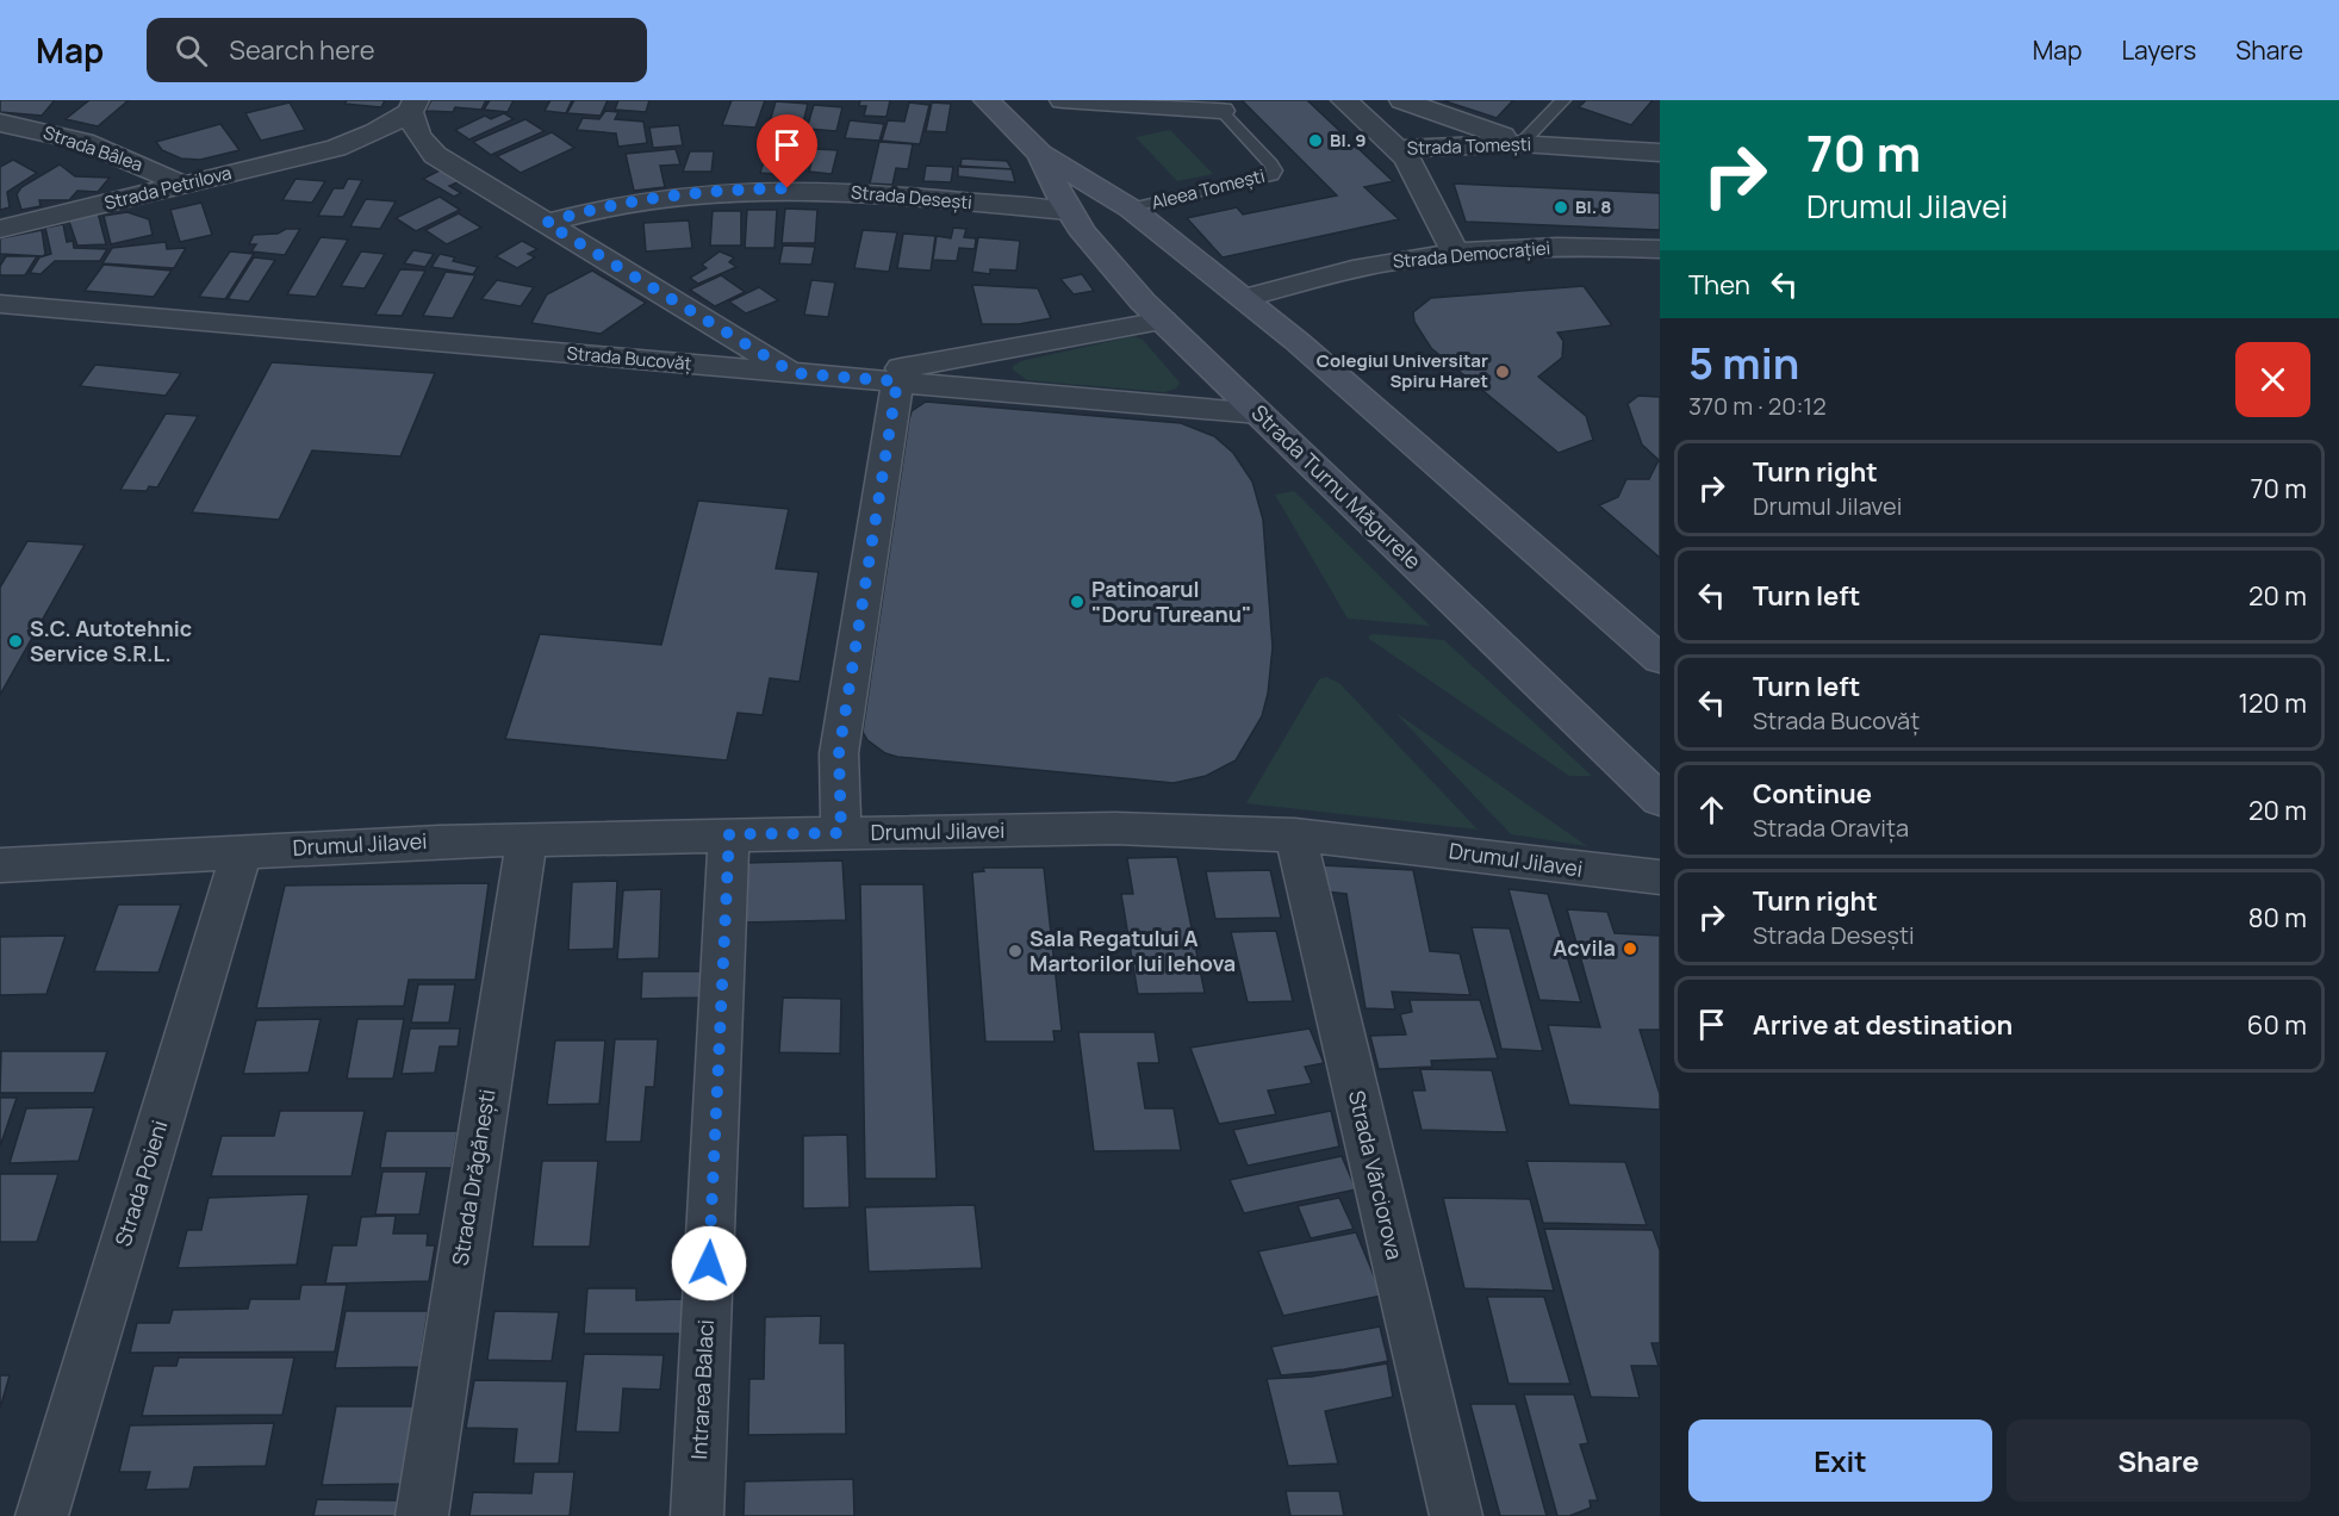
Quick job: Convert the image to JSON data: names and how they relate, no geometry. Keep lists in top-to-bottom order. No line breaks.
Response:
{"streets":{"main road":["Strada Turnu Măgurele"],"street":["Strada Tomești","Strada Bâlea","Strada Petrilova","Strada Desești","Strada Democrației","Strada Bucovăț","Drumul Jilavei","Strada Vârciorova","Strada Drăgănești","Strada Poieni","Intrarea Balaci"],"lane":["Aleea Tomești"]},"crossings":[["Strada Tomești","Strada Democrației"],["Strada Bâlea","Strada Petrilova"],["Aleea Tomești","Strada Turnu Măgurele"],["Strada Desești","Strada Turnu Măgurele"],["Strada Democrației","Strada Turnu Măgurele"],["Strada Bucovăț","Strada Turnu Măgurele"],["Drumul Jilavei","Strada Vârciorova"],["Drumul Jilavei","Strada Drăgănești"],["Drumul Jilavei","Strada Poieni"],["Drumul Jilavei","Intrarea Balaci"]],"places":["Bl. 9","Bl. 8","Colegiul Universitar Spiru Haret","Patinoarul \"Doru Tureanu\"","S.C. Autotehnic Service S.R.L.","Acvila","Sala Regatului A Martorilor lui Iehova"],"page":{"header":"Map","search":"Search here","nav":["Map","Layers","Share"],"turn":["70 m","Drumul Jilavei"],"then":"Then","heading":["5 min","370 m · 20:12"],"list":[{"name":"Turn right","note":"Drumul Jilavei","value":"70 m"},{"name":"Turn left","value":"20 m"},{"name":"Turn left","note":"Strada Bucovăț","value":"120 m"},{"name":"Continue","note":"Strada Oravița","value":"20 m"},{"name":"Turn right","note":"Strada Desești","value":"80 m"},{"name":"Arrive at destination","value":"60 m"}],"buttons":["Exit","Share"]}}
